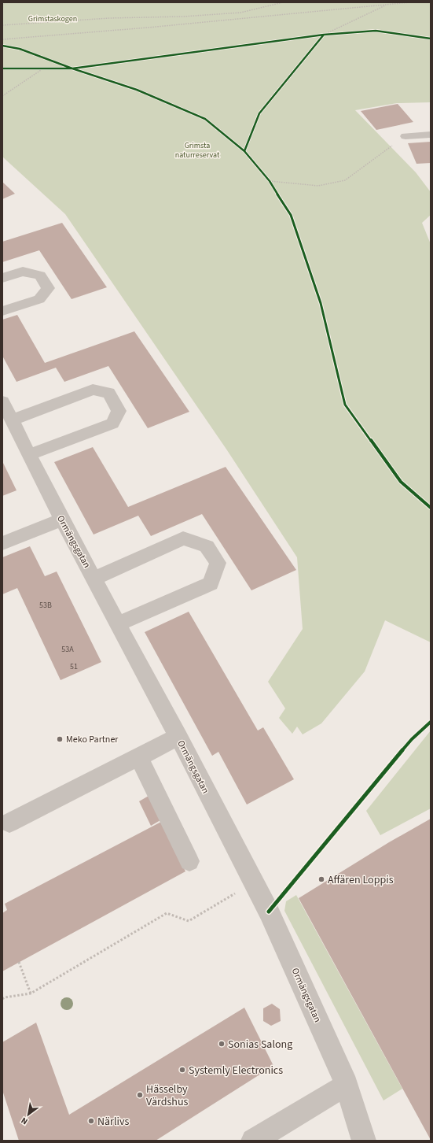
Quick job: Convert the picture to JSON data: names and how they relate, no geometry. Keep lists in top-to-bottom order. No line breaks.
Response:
{"streets":{"street":["Ormängsgatan"]},"parks":["Grimstaskogen","Grimsta naturreservat"],"places":["Meko Partner","Affären Loppis","Sonias Salong","Systemly Electronics","Hässelby Värdshus","Närlivs"],"house_numbers":["53B","53A","51"],"north":"bottom left"}
